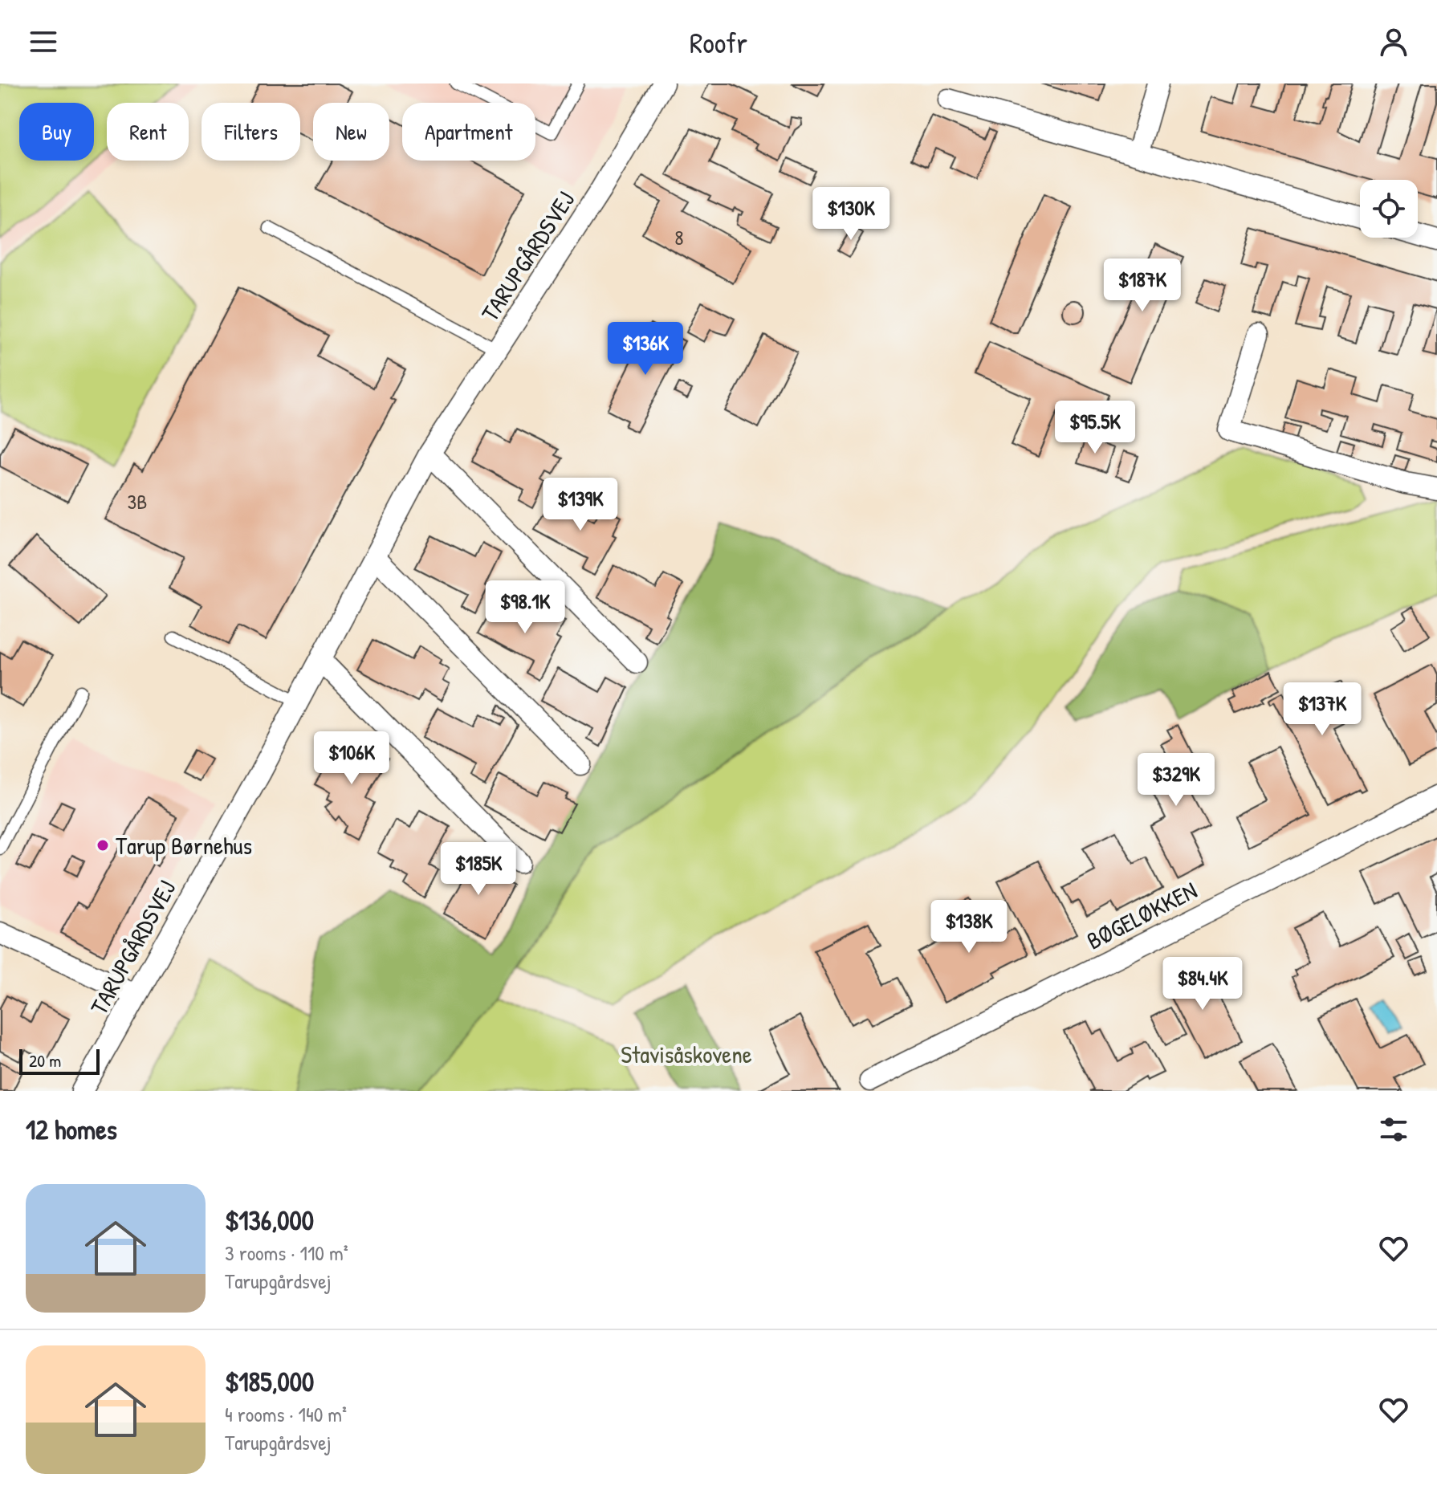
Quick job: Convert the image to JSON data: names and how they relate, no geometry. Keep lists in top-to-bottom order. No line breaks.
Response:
{"streets":{"street":["TARUPGÅRDSVEJ","BØGELØKKEN"]},"parks":["Stavisåskovene"],"places":["Tarup Børnehus"],"house_numbers":["8","3B"],"scale_bar":"20 m","page":{"header":"Roofr","chip":["Buy","Rent","Filters","New","Apartment"],"price":["$130K","$187K","$136K","$95.5K","$139K","$98.1K","$137K","$106K","$329K","$185K","$138K","$84.4K"],"scale":"20 m","heading":"12 homes","list":[{"name":"$136,000","note":"3 rooms · 110 m² · Tarupgårdsvej"},{"name":"$185,000","note":"4 rooms · 140 m² · Tarupgårdsvej"}]}}
